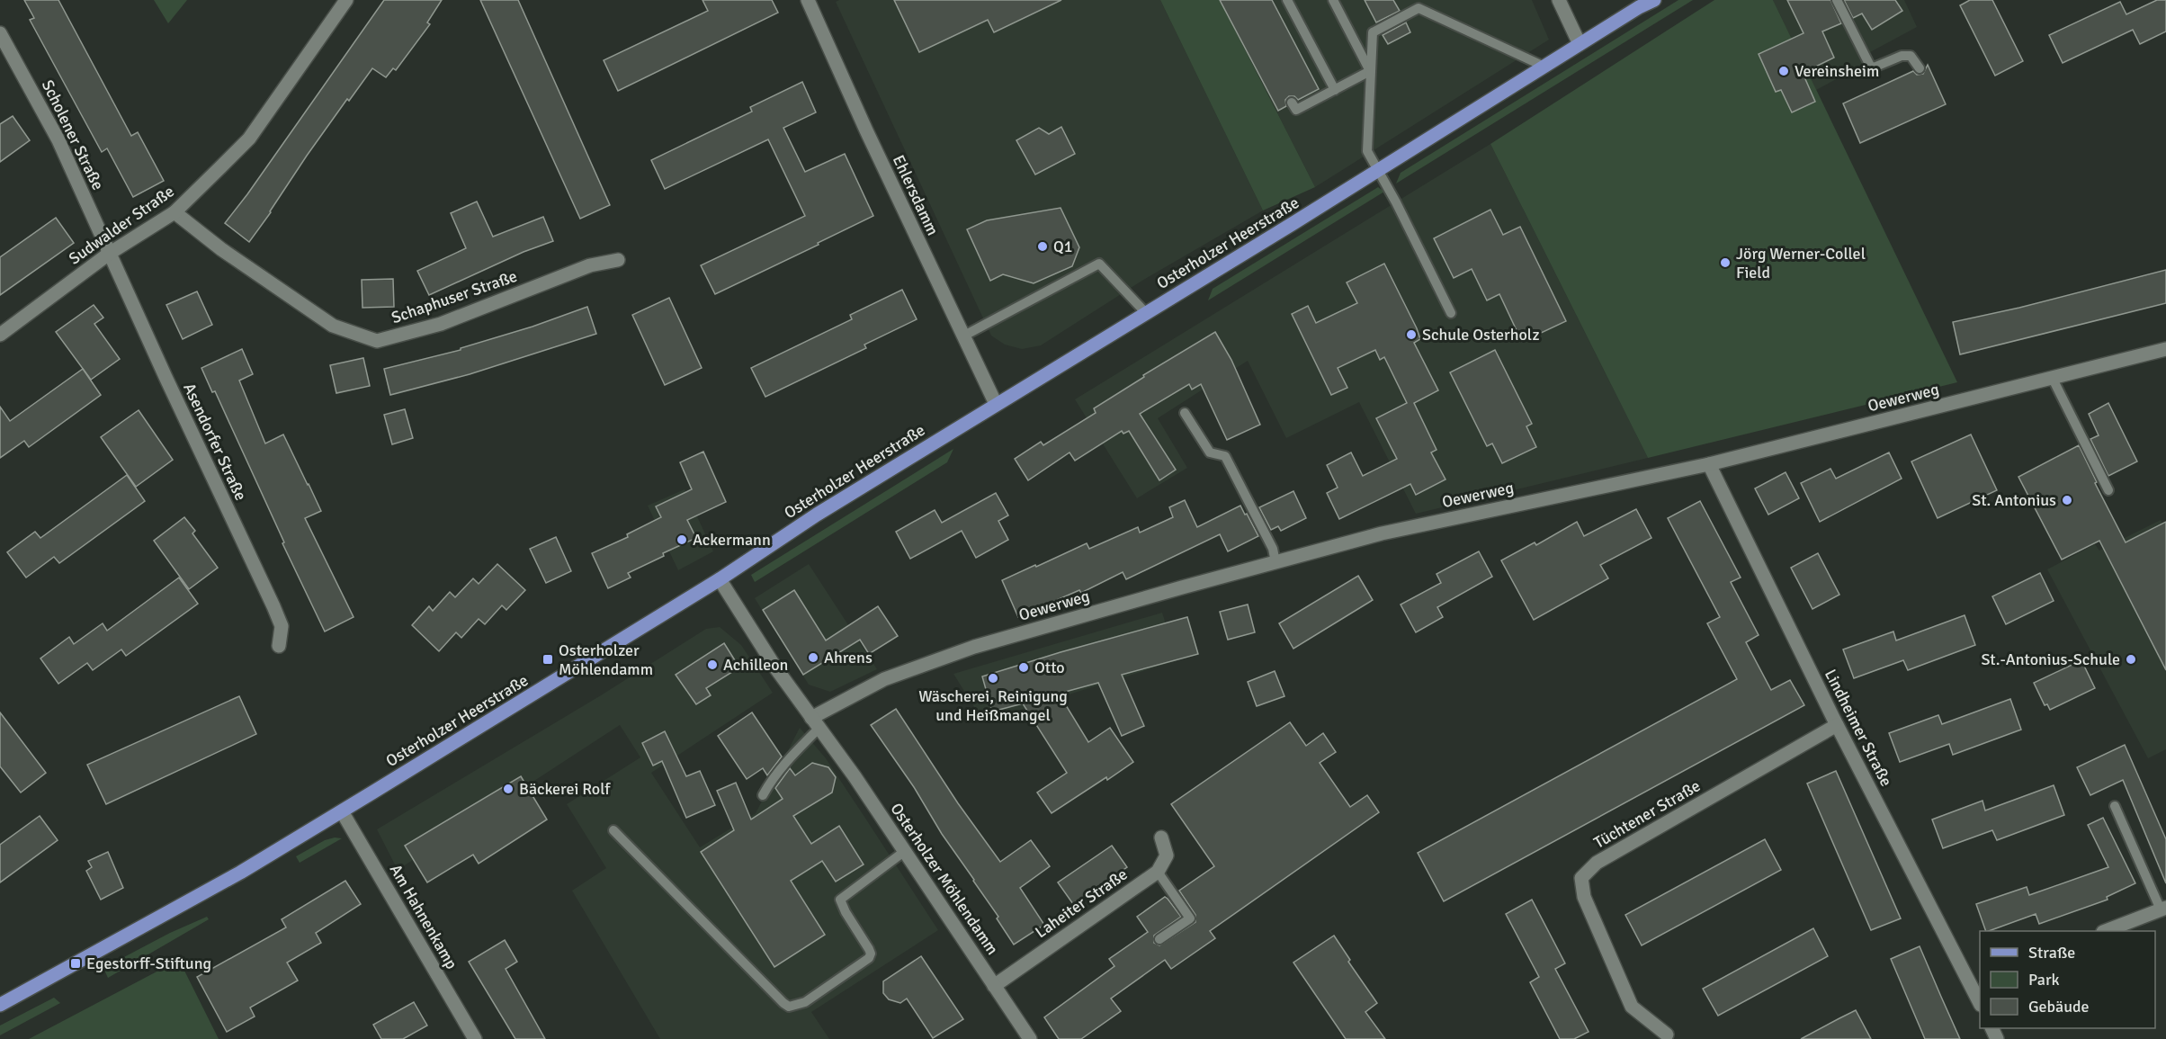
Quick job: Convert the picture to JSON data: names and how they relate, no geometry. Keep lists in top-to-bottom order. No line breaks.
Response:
{"streets":{"main road":["Osterholzer Heerstraße"],"street":["Scholener Straße","Ehlersdamm","Sudwalder Straße","Schaphuser Straße","Oewerweg","Asendorfer Straße","Lindheimer Straße","Tüchtener Straße","Osterholzer Möhlendamm","Laheiter Straße","Am Hahnenkamp"]},"crossings":[["Scholener Straße","Sudwalder Straße"],["Scholener Straße","Asendorfer Straße"],["Ehlersdamm","Osterholzer Heerstraße"],["Sudwalder Straße","Schaphuser Straße"],["Sudwalder Straße","Asendorfer Straße"],["Osterholzer Heerstraße","Osterholzer Möhlendamm"],["Osterholzer Heerstraße","Am Hahnenkamp"],["Oewerweg","Lindheimer Straße"],["Oewerweg","Osterholzer Möhlendamm"],["Lindheimer Straße","Tüchtener Straße"],["Osterholzer Möhlendamm","Laheiter Straße"]],"places":{"other":["Vereinsheim","Q1","Jörg Werner-Collel Field","Schule Osterholz","St. Antonius","Ackermann","Ahrens","St.-Antonius-Schule","Achilleon","Otto","Wäscherei, Reinigung und Heißmangel","Bäckerei Rolf"],"transit":["Osterholzer Möhlendamm","Egestorff-Stiftung"]},"legend":["Straße","Park","Gebäude"]}
